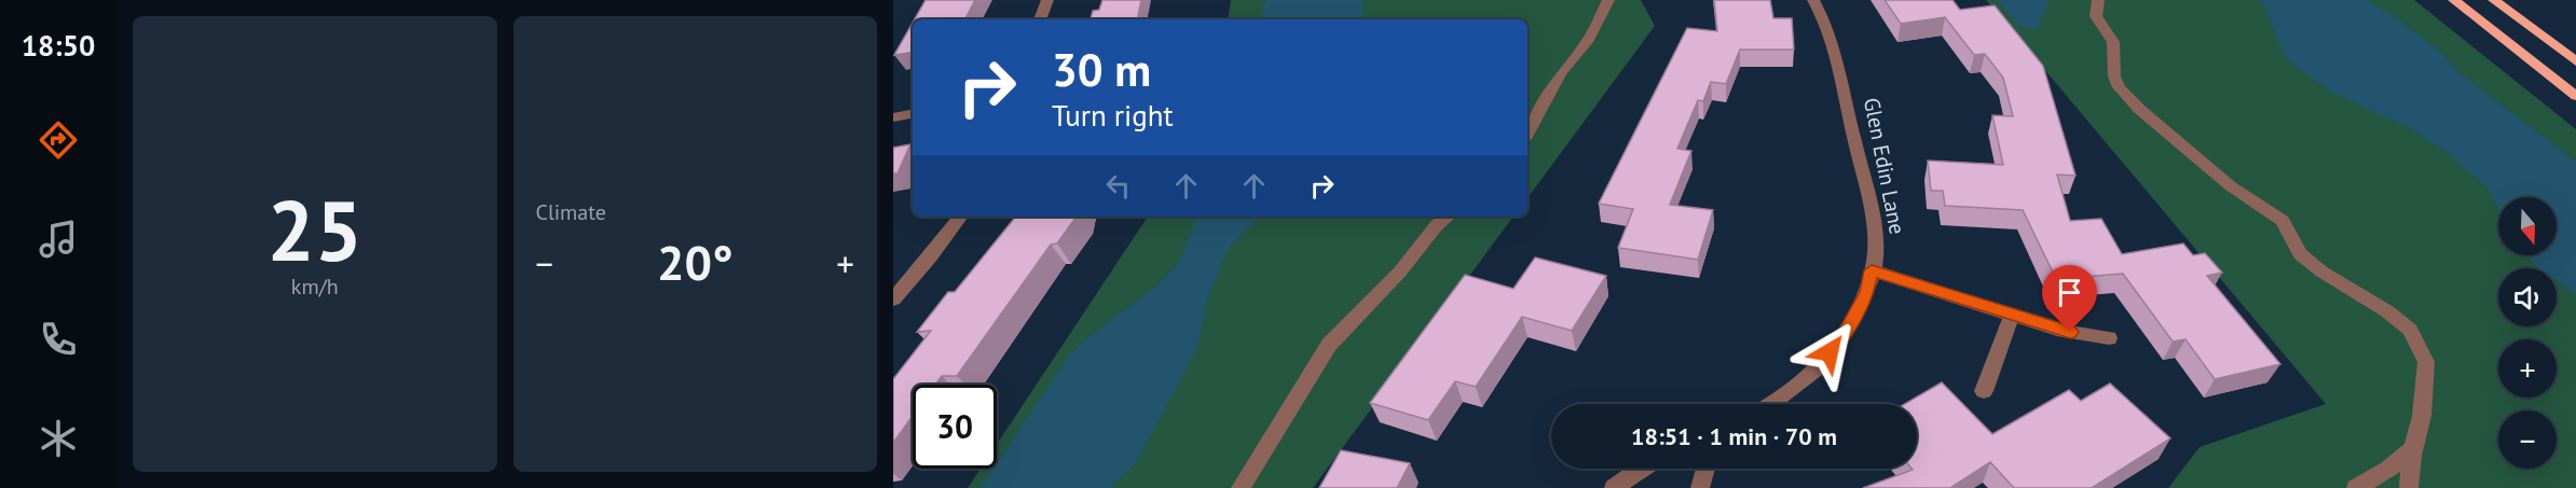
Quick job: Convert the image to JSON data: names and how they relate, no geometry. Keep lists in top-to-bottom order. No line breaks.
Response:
{"streets":{"street":["Glen Edin Lane"]},"north":"bottom","page":{"tabs":"18:50","tile":[["25","km/h"],"Climate"],"turn":["30 m","Turn right"],"map_buttons":["+","−"],"heat":["−","20°","+"],"limit":"30","trip":"18:51 · 1 min · 70 m"}}
